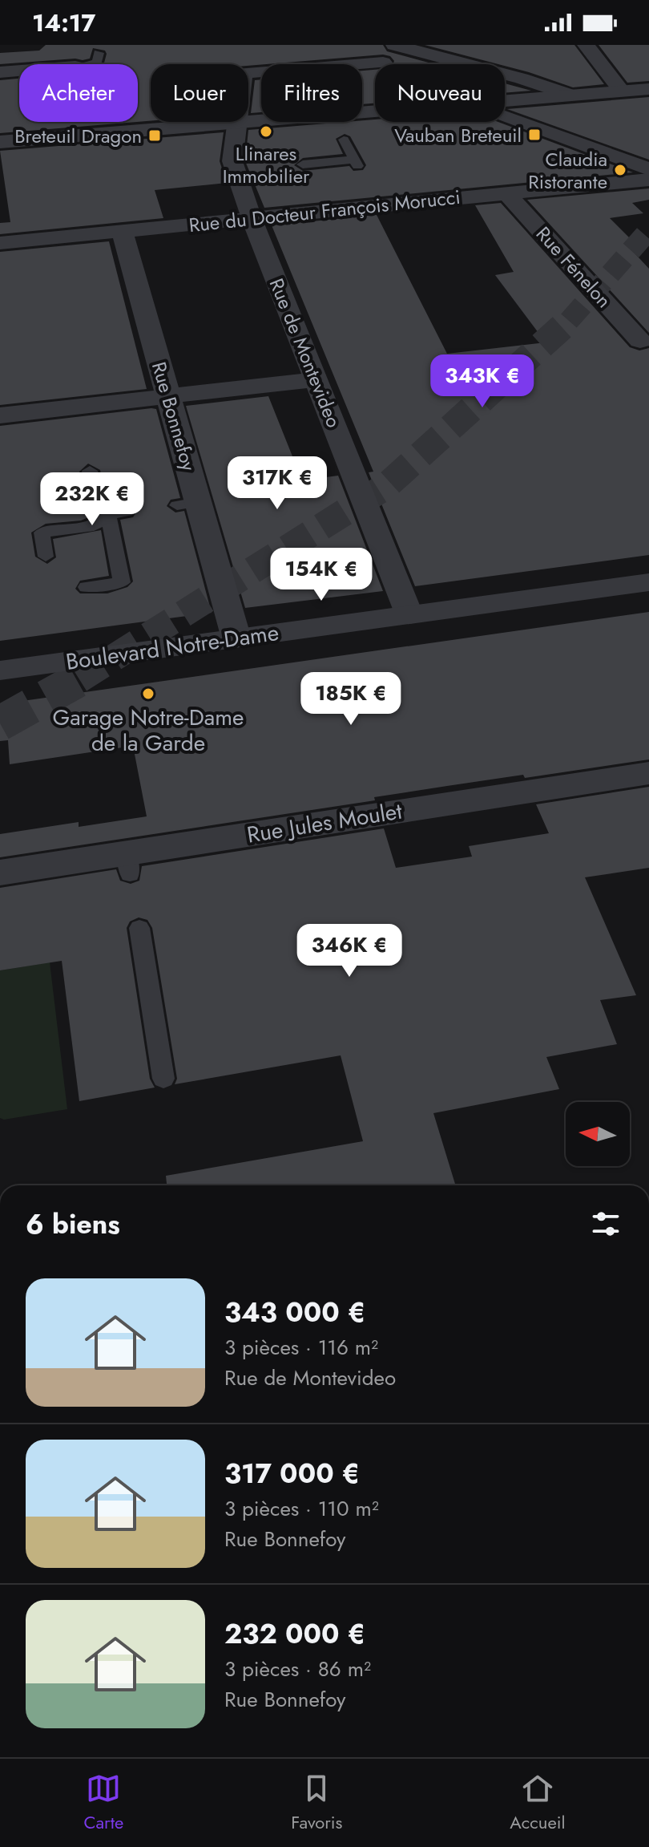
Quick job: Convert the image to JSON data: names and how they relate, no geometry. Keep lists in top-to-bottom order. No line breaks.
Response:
{"streets":{"street":["Rue du Docteur François Morucci","Rue Fénelon","Rue de Montevideo","Rue Bonnefoy","Boulevard Notre-Dame","Rue Jules Moulet"]},"crossings":[["Rue du Docteur François Morucci","Rue Fénelon"],["Rue du Docteur François Morucci","Rue de Montevideo"],["Rue du Docteur François Morucci","Rue Bonnefoy"],["Rue de Montevideo","Boulevard Notre-Dame"],["Rue Bonnefoy","Boulevard Notre-Dame"]],"places":{"other":["Llinares Immobilier","Claudia Ristorante","Garage Notre-Dame de la Garde"],"transit":["Vauban Breteuil","Breteuil Dragon"]},"north":"left","page":{"status":"14:17","chip":["Acheter","Louer","Filtres","Nouveau"],"price":["343K €","317K €","232K €","154K €","185K €","346K €"],"heading":"6 biens","list":[{"name":"343 000 €","note":"3 pièces · 116 m² · Rue de Montevideo"},{"name":"317 000 €","note":"3 pièces · 110 m² · Rue Bonnefoy"},{"name":"232 000 €","note":"3 pièces · 86 m² · Rue Bonnefoy"}],"tabs":["Carte","Favoris","Accueil"]}}
